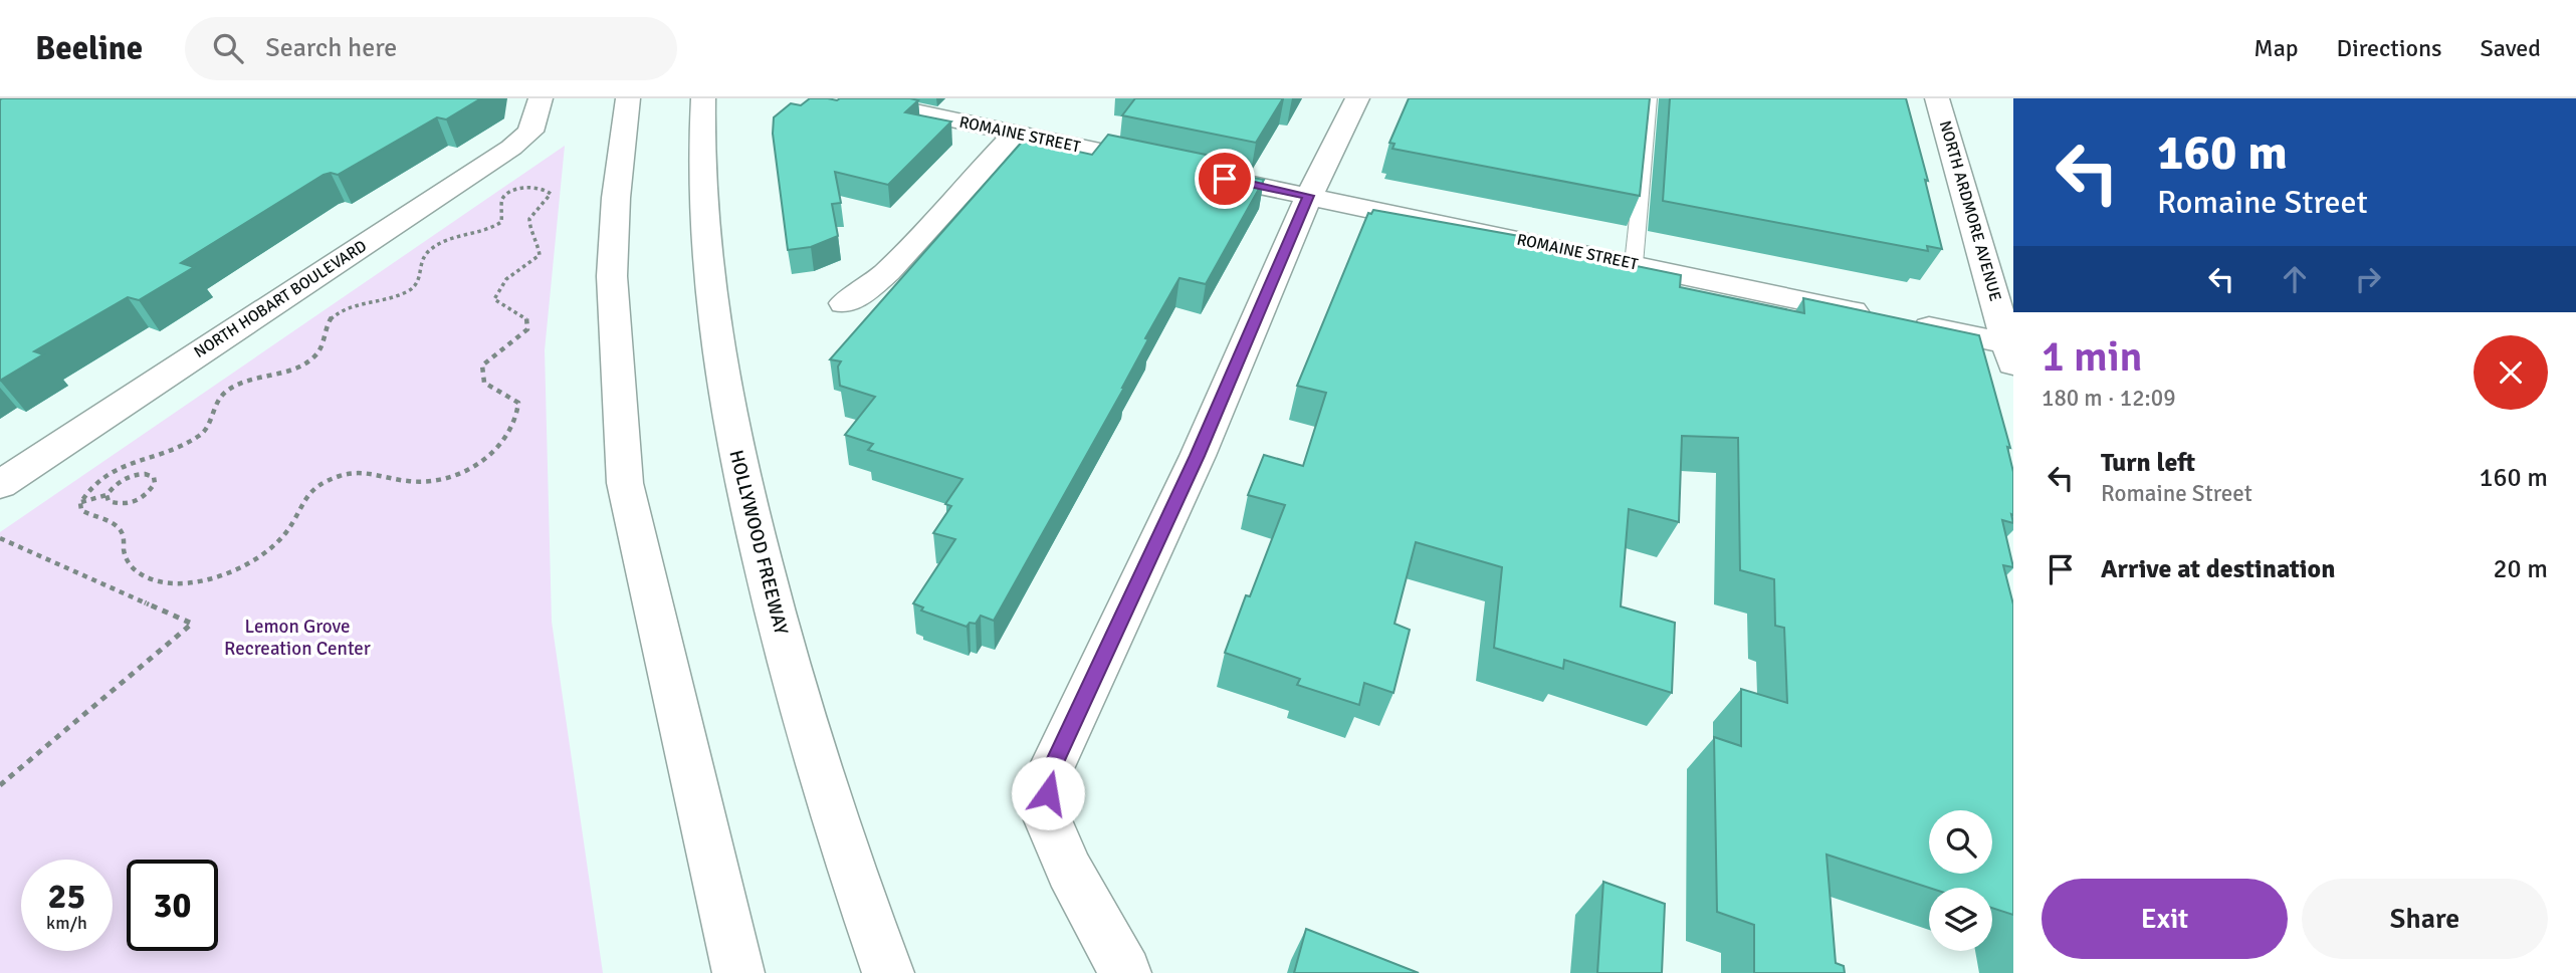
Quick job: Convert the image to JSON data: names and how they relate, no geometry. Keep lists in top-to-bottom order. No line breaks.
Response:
{"streets":{"main road":["ROMAINE STREET","NORTH ARDMORE AVENUE","NORTH HOBART BOULEVARD","HOLLYWOOD FREEWAY"]},"crossings":[["ROMAINE STREET","NORTH ARDMORE AVENUE"]],"parks":["Lemon Grove Recreation Center"],"page":{"header":"Beeline","search":"Search here","nav":["Map","Directions","Saved"],"turn":["160 m","Romaine Street"],"heading":["1 min","180 m · 12:09"],"list":[{"name":"Turn left","note":"Romaine Street","value":"160 m"},{"name":"Arrive at destination","value":"20 m"}],"speed":"25 km/h","limit":"30","buttons":["Exit","Share"]}}
